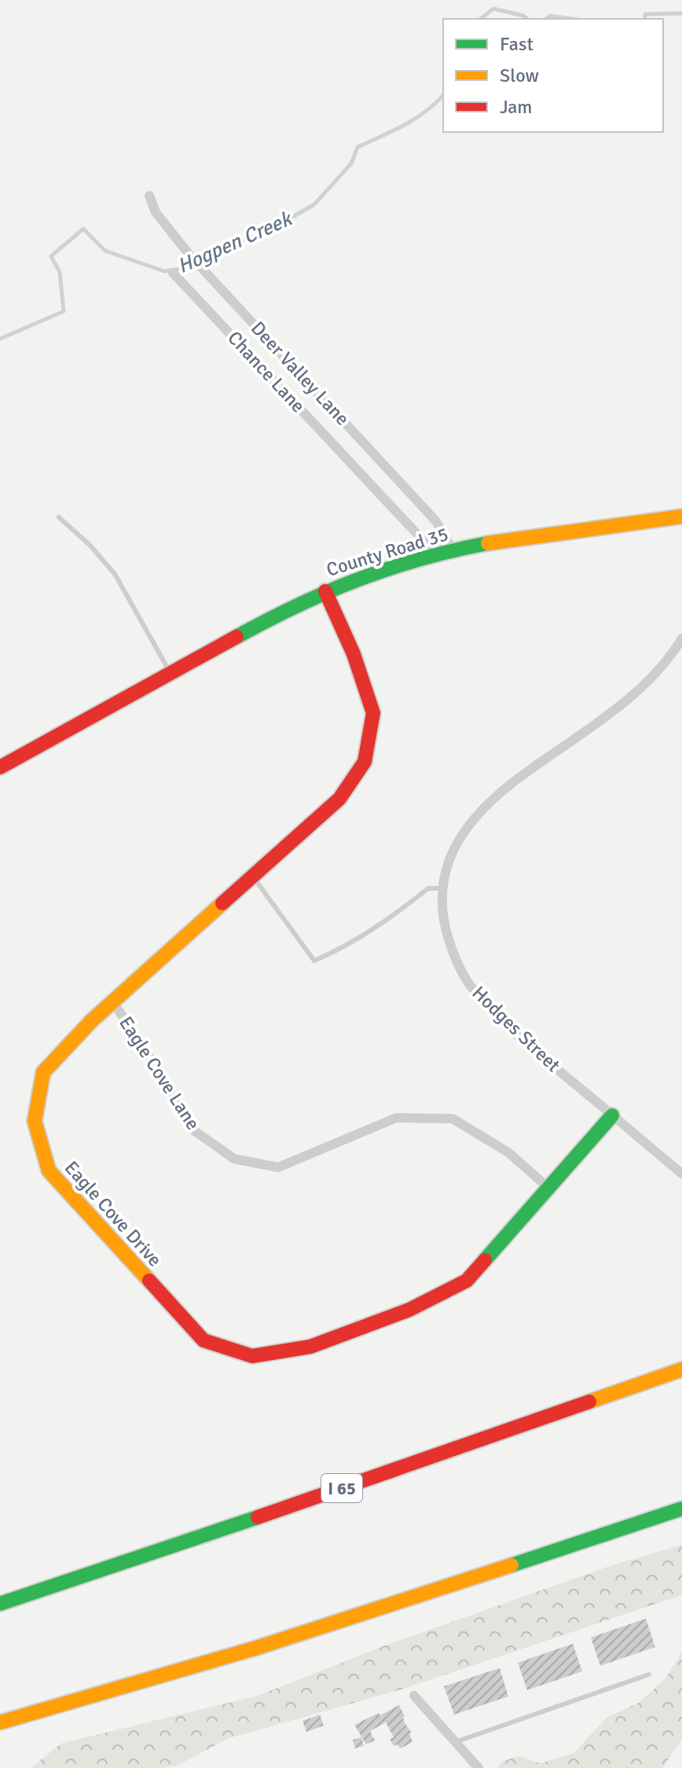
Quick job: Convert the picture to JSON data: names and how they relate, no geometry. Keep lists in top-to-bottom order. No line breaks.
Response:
{"streets":{"main road":["County Road 35","Eagle Cove Drive","I 65"],"street":["Chance Lane","Deer Valley Lane","Hodges Street","Eagle Cove Lane"]},"crossings":[["Chance Lane","County Road 35"],["Deer Valley Lane","County Road 35"],["County Road 35","Eagle Cove Drive"],["Hodges Street","Eagle Cove Drive"],["Eagle Cove Lane","Eagle Cove Drive"]],"water":["Hogpen Creek"],"legend":["Fast","Slow","Jam"]}
